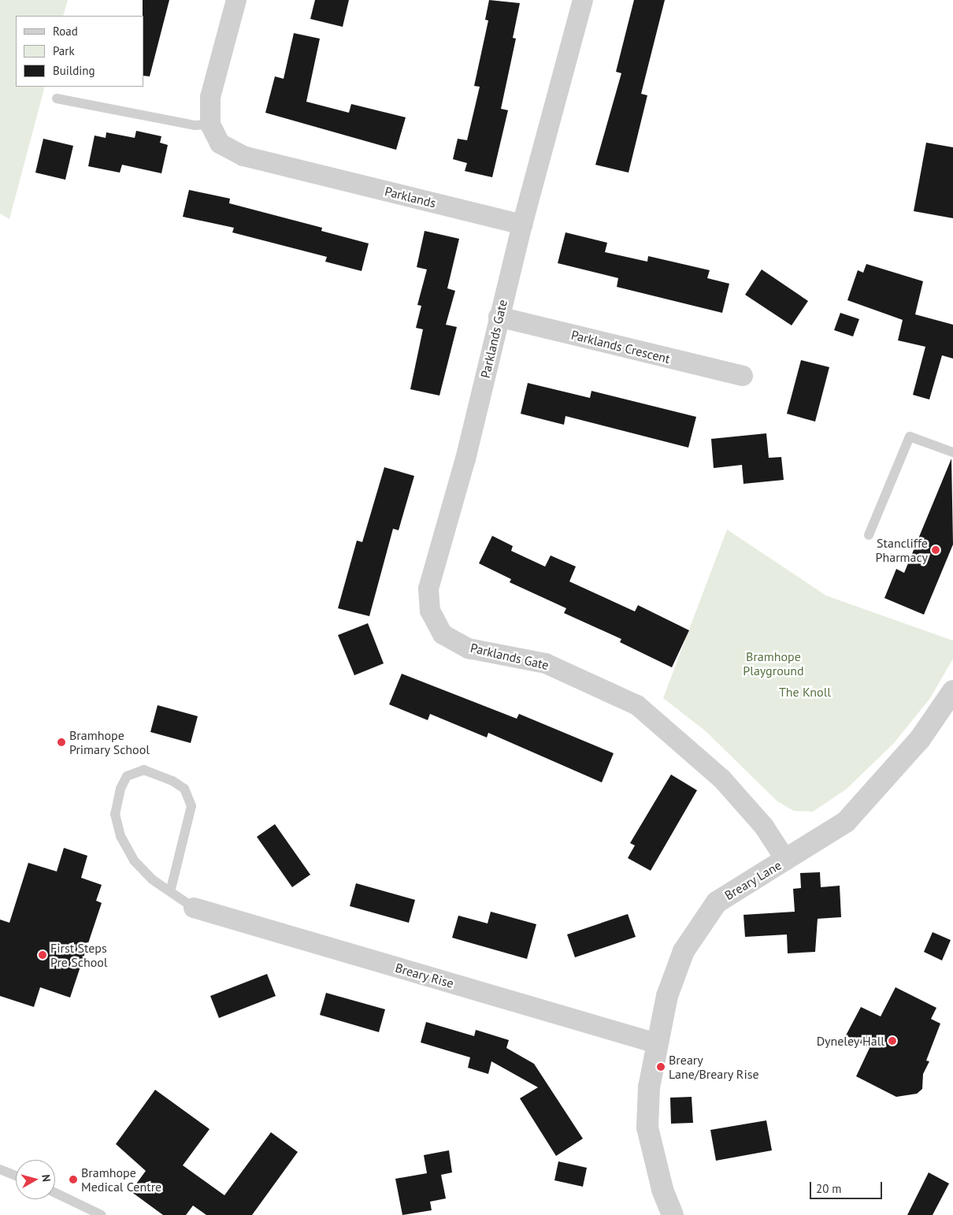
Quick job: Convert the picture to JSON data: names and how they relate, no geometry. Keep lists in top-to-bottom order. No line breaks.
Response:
{"streets":{"street":["Parklands","Parklands Gate","Parklands Crescent","Breary Lane","Breary Rise"]},"crossings":[["Parklands","Parklands Gate"],["Parklands Gate","Parklands Crescent"],["Parklands Gate","Breary Lane"],["Breary Lane","Breary Rise"]],"parks":["Bramhope Playground","The Knoll"],"places":["Stancliffe Pharmacy","Bramhope Primary School","First Steps Pre School","Dyneley Hall","Breary Lane/Breary Rise","Bramhope Medical Centre"],"legend":["Road","Park","Building"],"scale_bar":"20 m","north":"right"}
